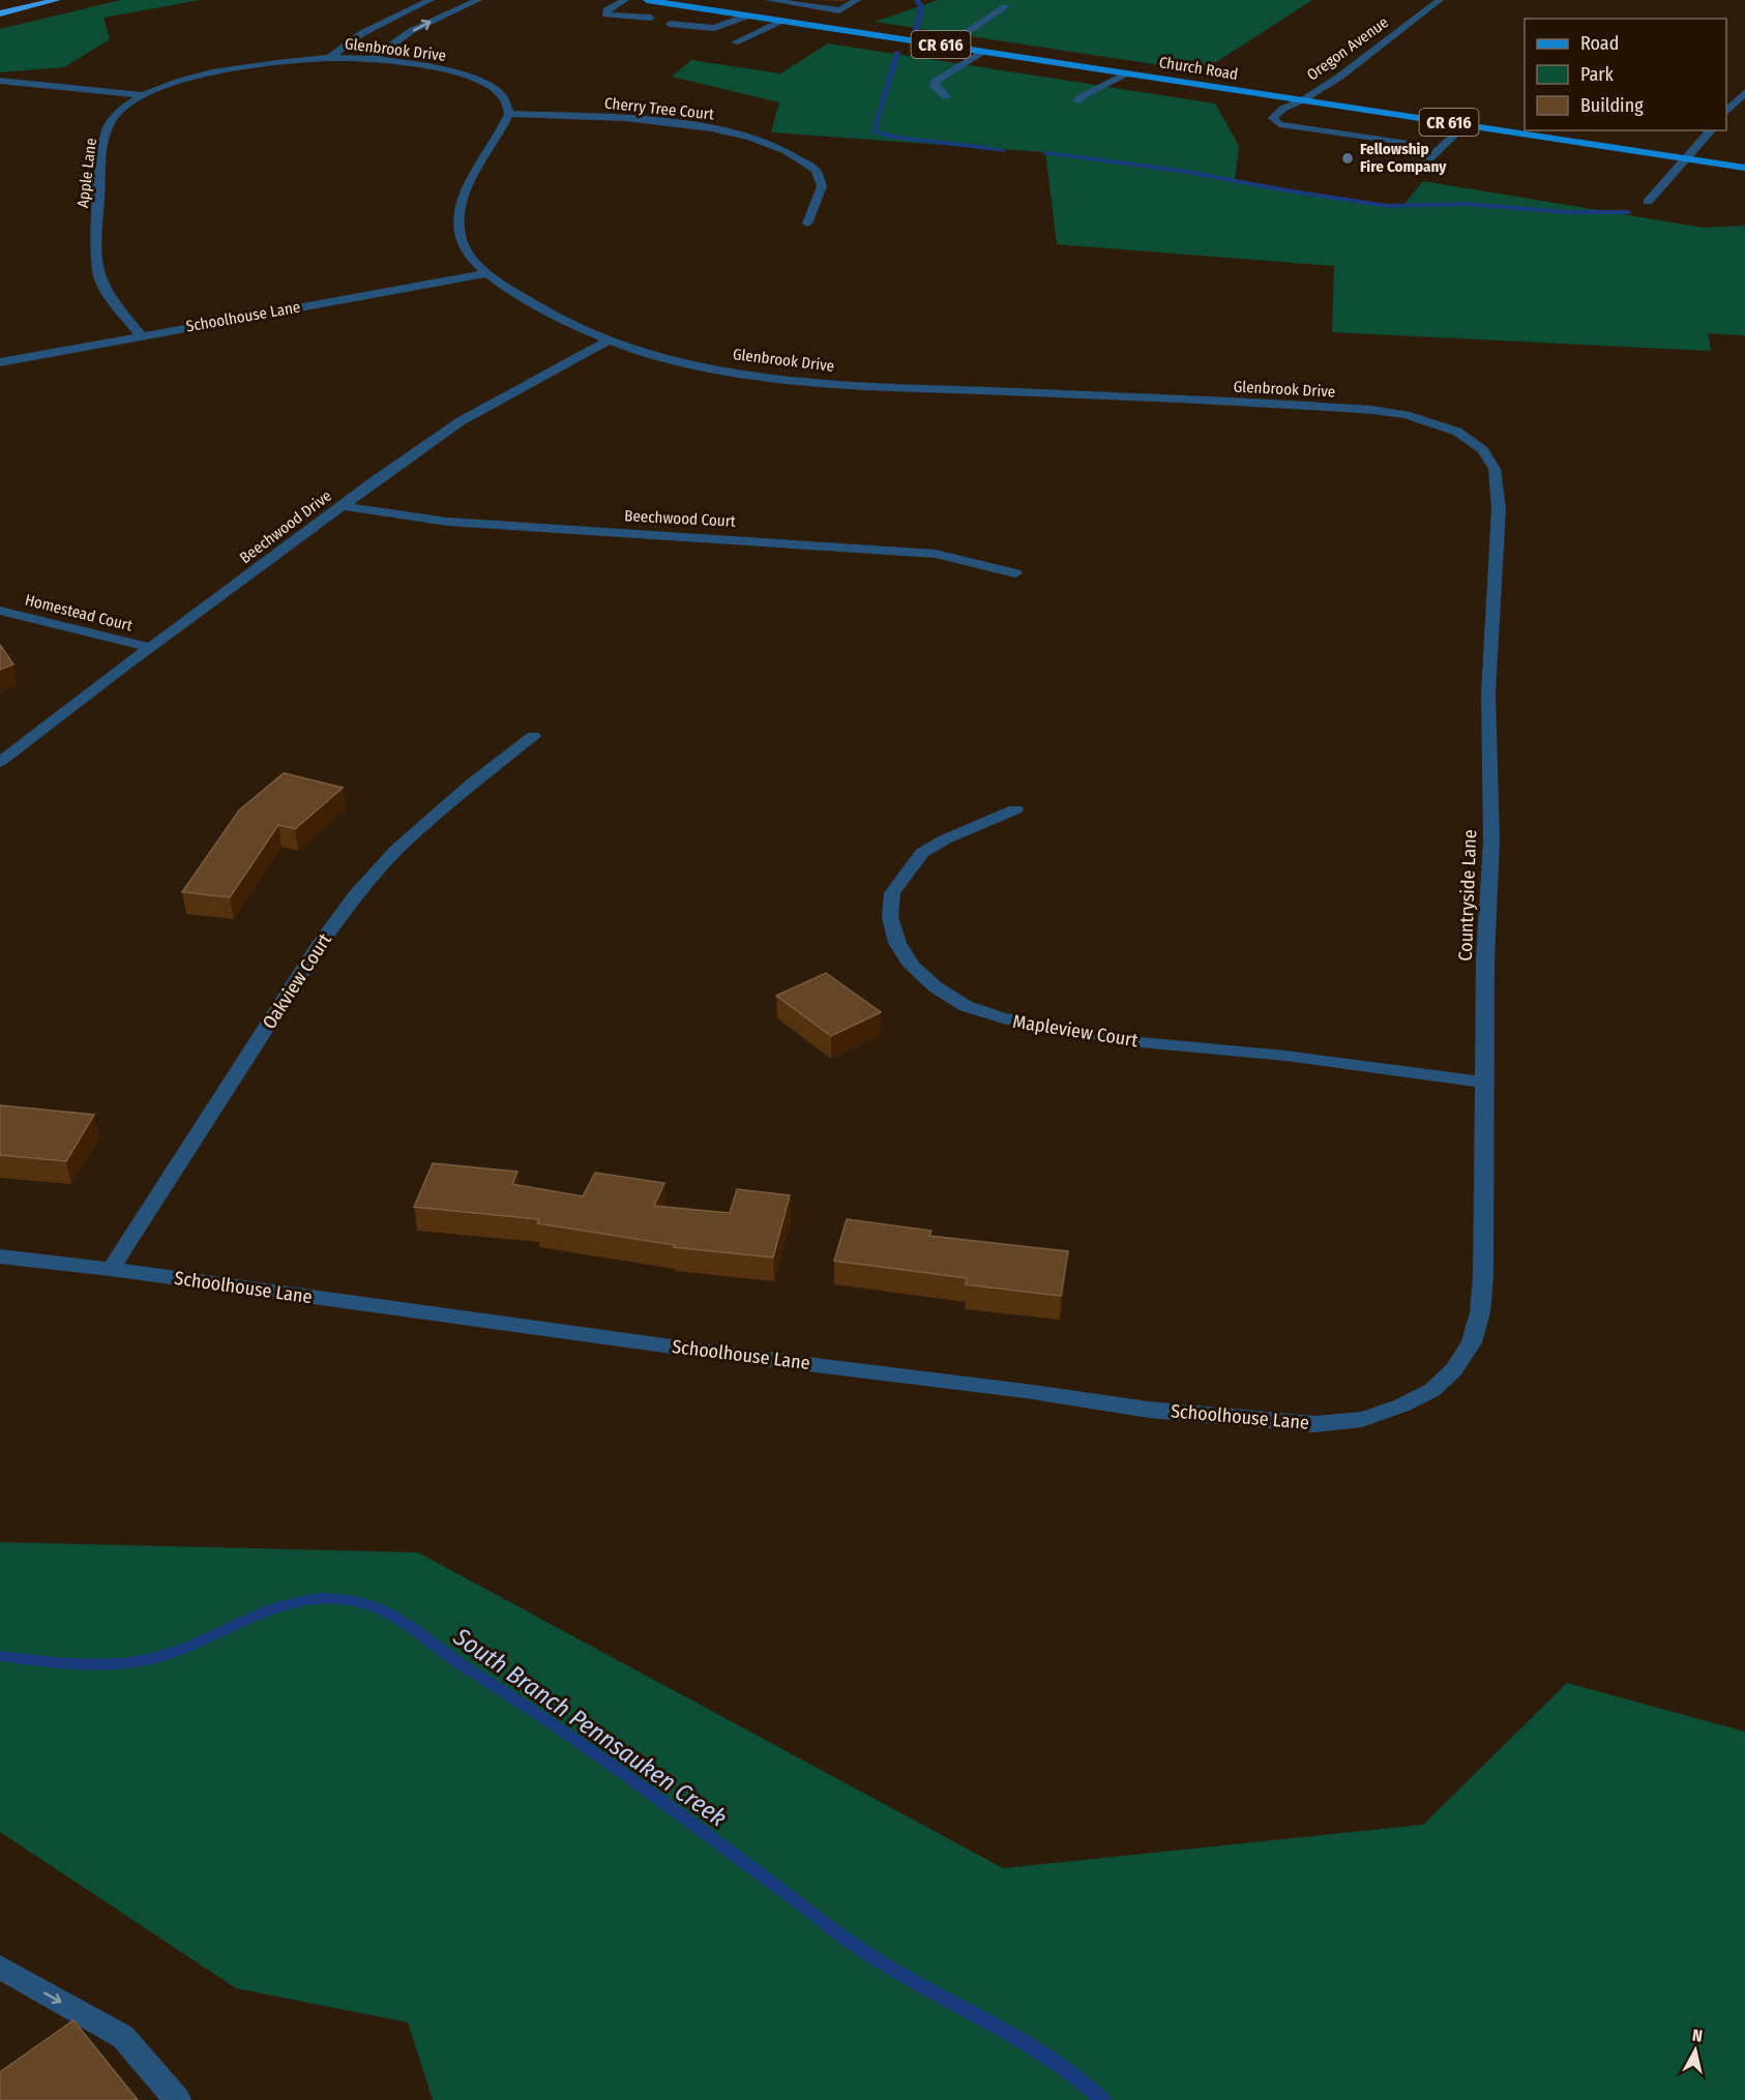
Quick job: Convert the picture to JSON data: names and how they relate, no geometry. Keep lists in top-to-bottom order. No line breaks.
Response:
{"streets":{"main road":["CR 616","Church Road"],"street":["Oregon Avenue","Glenbrook Drive","Cherry Tree Court","Apple Lane","Schoolhouse Lane","Beechwood Court","Beechwood Drive","Homestead Court","Countryside Lane","Oakview Court","Mapleview Court"]},"crossings":[["Oregon Avenue","Church Road"],["Glenbrook Drive","Cherry Tree Court"],["Glenbrook Drive","Apple Lane"],["Glenbrook Drive","Schoolhouse Lane"],["Glenbrook Drive","Beechwood Drive"],["Glenbrook Drive","Countryside Lane"],["Apple Lane","Schoolhouse Lane"],["Schoolhouse Lane","Countryside Lane"],["Schoolhouse Lane","Oakview Court"],["Beechwood Court","Beechwood Drive"],["Beechwood Drive","Homestead Court"],["Countryside Lane","Mapleview Court"]],"water":["South Branch Pennsauken Creek"],"places":["Fellowship Fire Company"],"legend":["Road","Park","Building"],"north":"top"}
